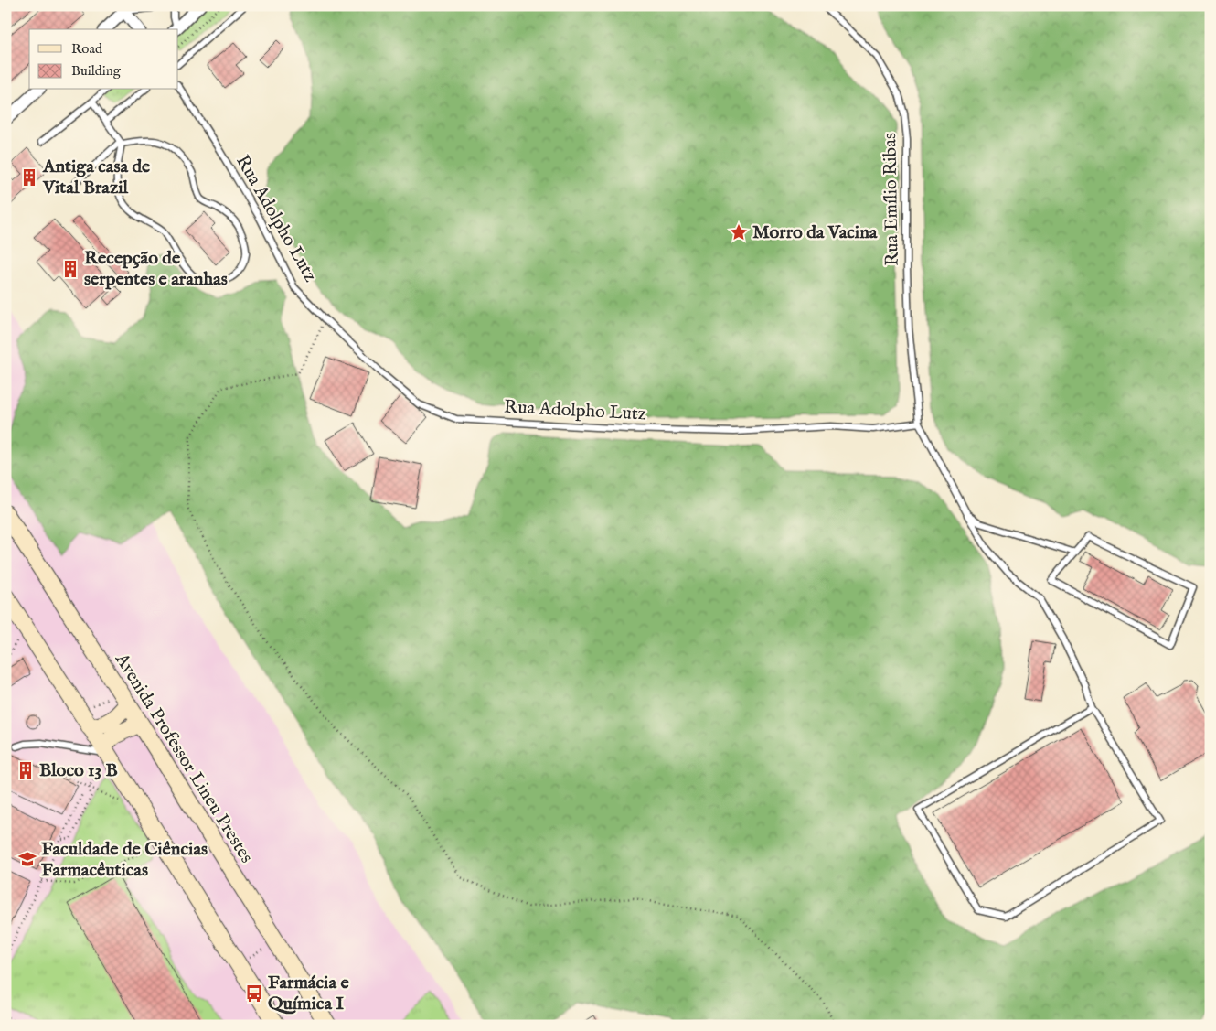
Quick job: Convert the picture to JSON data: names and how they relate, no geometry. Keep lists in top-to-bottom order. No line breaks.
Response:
{"streets":{"main road":["Avenida Professor Lineu Prestes"],"lane":["Rua Emílio Ribas","Rua Adolpho Lutz"]},"crossings":[["Rua Emílio Ribas","Rua Adolpho Lutz"]],"places":{"building":["Antiga casa de Vital Brazil","Recepção de serpentes e aranhas","Bloco 13 B"],"place":["Morro da Vacina"],"school or university":["Faculdade de Ciências Farmacêuticas"],"bus stop":["Farmácia e Química I"]},"legend":["Road","Building"]}
